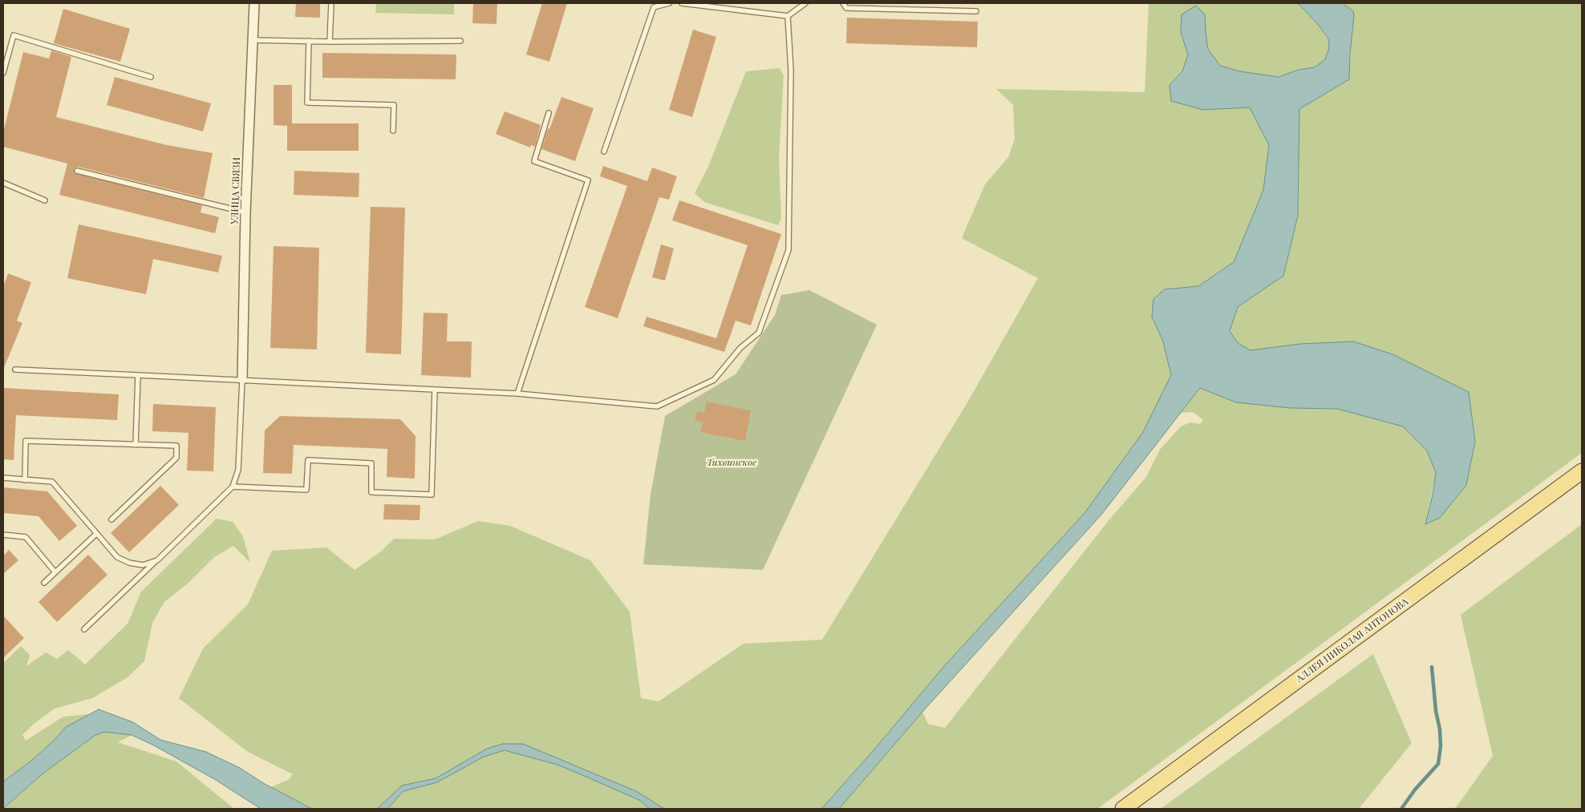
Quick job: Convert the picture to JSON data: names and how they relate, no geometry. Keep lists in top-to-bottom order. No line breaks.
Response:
{"streets":{"main road":["АЛЛЕЯ НИКОЛАЯ АНТОНОВА"],"street":["УЛИЦА СВЯЗИ"]},"parks":["Тихвинское"]}
